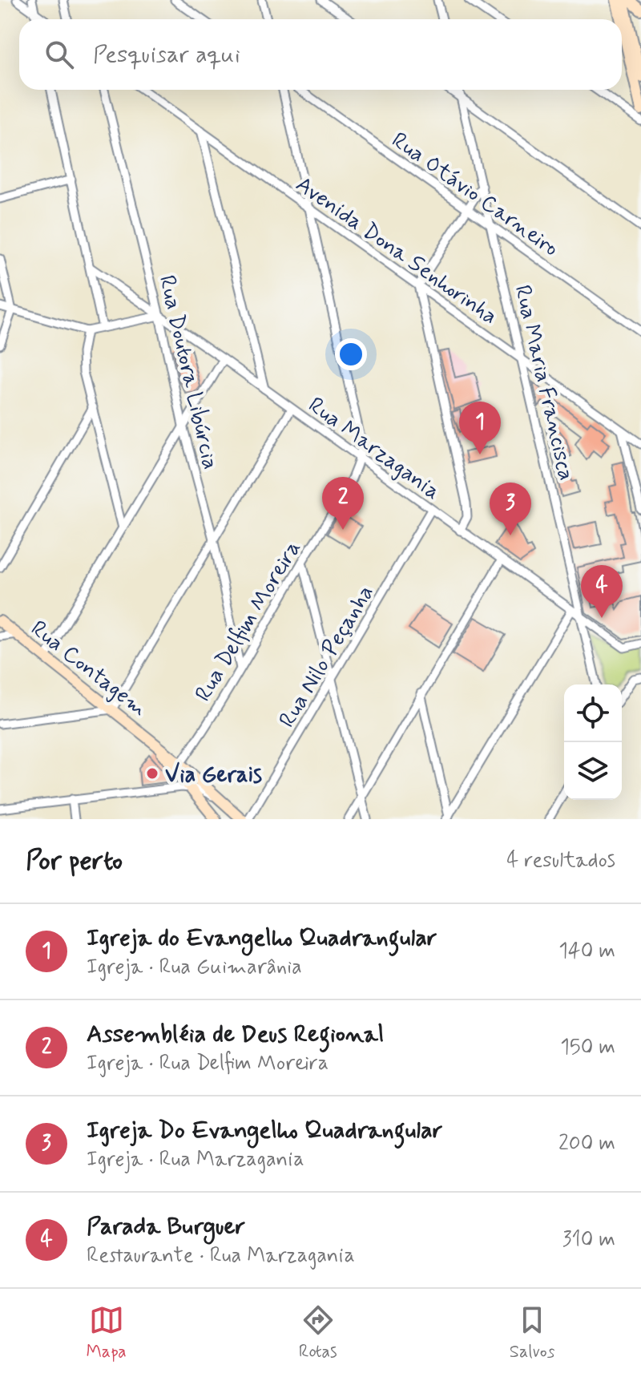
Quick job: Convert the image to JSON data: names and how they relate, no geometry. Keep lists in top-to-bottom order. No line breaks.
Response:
{"streets":{"street":["Rua Otávio Carneiro","Avenida Dona Senhorinha","Rua Doutora Libúrcia","Rua Maria Francisca","Rua Marzagania","Rua Delfim Moreira","Rua Nilo Peçanha","Rua Contagem"]},"crossings":[["Rua Otávio Carneiro","Rua Maria Francisca"],["Avenida Dona Senhorinha","Rua Maria Francisca"],["Rua Doutora Libúrcia","Rua Marzagania"],["Rua Doutora Libúrcia","Rua Delfim Moreira"],["Rua Maria Francisca","Rua Marzagania"],["Rua Marzagania","Rua Delfim Moreira"],["Rua Marzagania","Rua Nilo Peçanha"],["Rua Delfim Moreira","Rua Contagem"]],"places":["Via Gerais"],"page":{"search":"Pesquisar aqui","pins":["1","2","3","4"],"heading":["Por perto","4 resultados"],"list":[{"mark":"1","name":"Igreja do Evangelho Quadrangular","note":"Igreja · Rua Guimarânia","value":"140 m"},{"mark":"2","name":"Assembléia de Deus Regional","note":"Igreja · Rua Delfim Moreira","value":"150 m"},{"mark":"3","name":"Igreja Do Evangelho Quadrangular","note":"Igreja · Rua Marzagania","value":"200 m"},{"mark":"4","name":"Parada Burguer","note":"Restaurante · Rua Marzagania","value":"310 m"}],"nav":["Mapa","Rotas","Salvos"]}}
